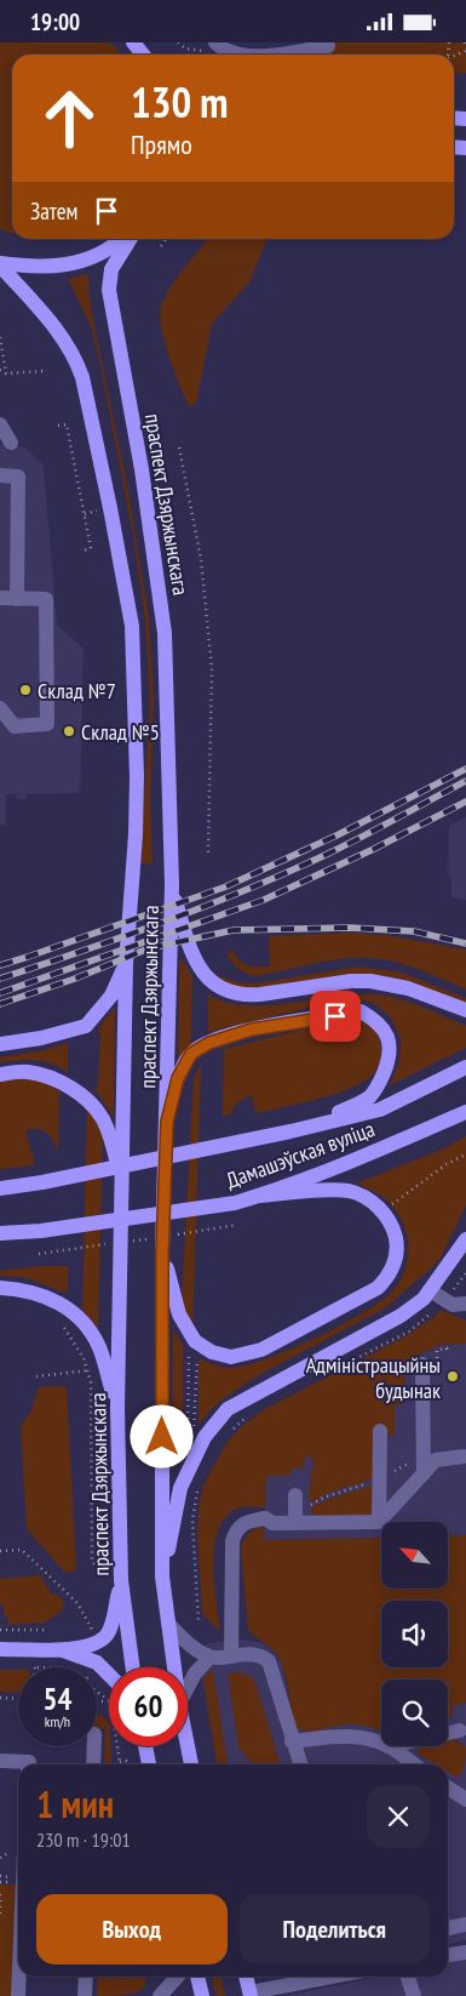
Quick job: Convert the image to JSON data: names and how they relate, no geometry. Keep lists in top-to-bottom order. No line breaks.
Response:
{"streets":{"main road":["праспект Дзяржынскага","Дамашэўская вуліца"]},"places":["Склад №7","Склад №5","Адміністрацыйны будынак"],"north":"top left","page":{"status":"19:00","turn":["130 m","Прямо"],"then":"Затем","speed":"54 km/h","limit":"60","heading":["1 мин","230 m · 19:01"],"buttons":["Выход","Поделиться"]}}
